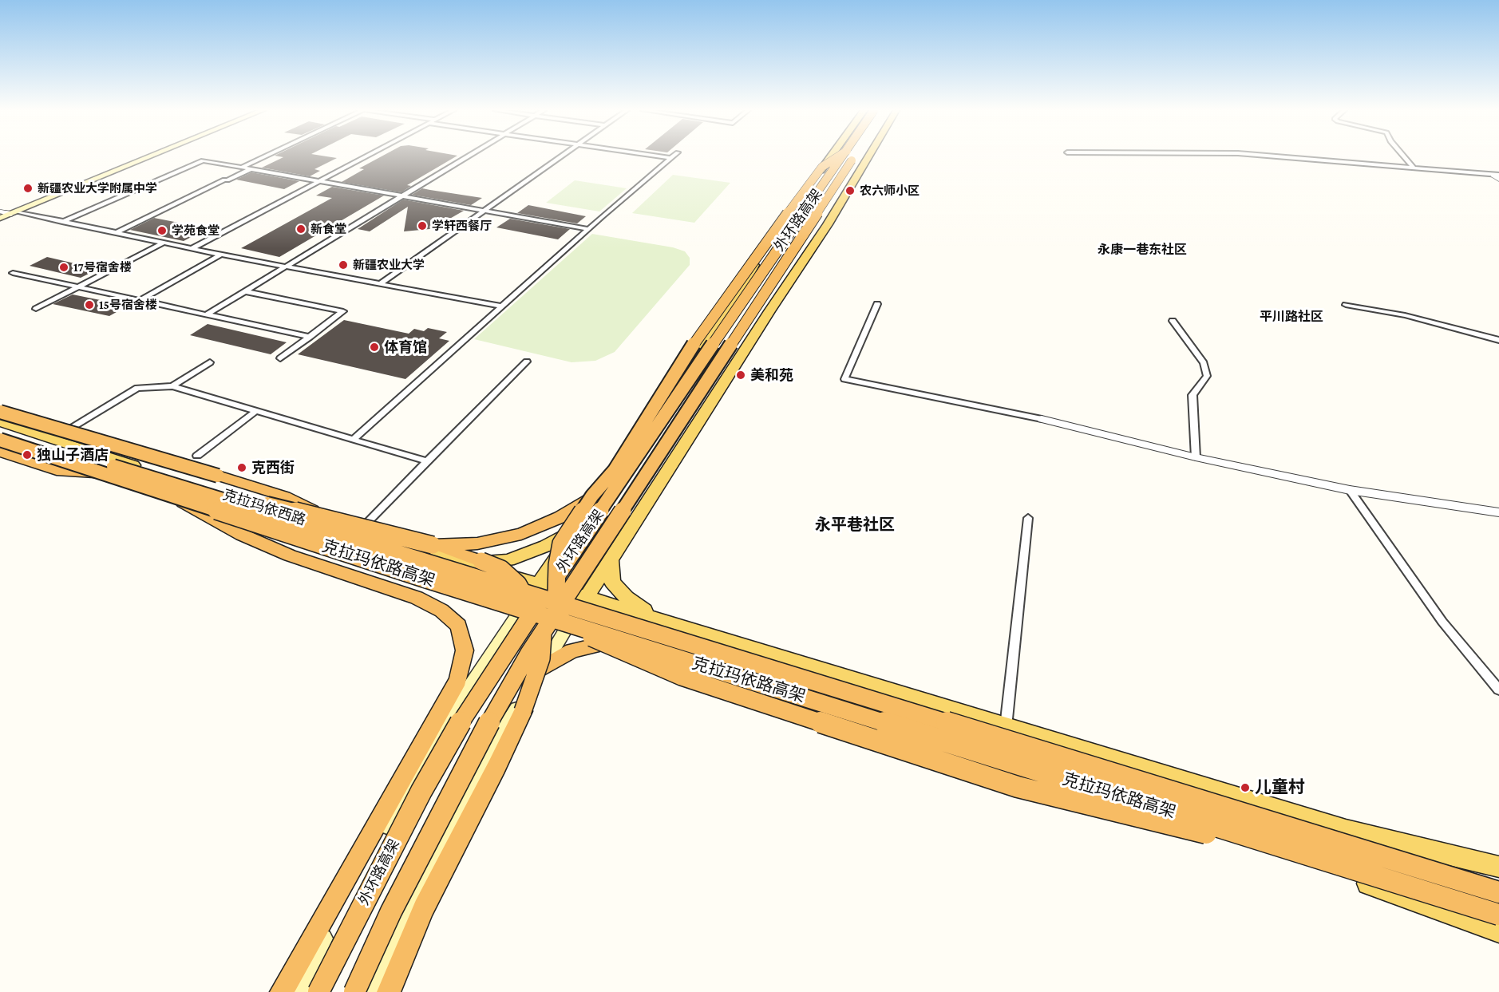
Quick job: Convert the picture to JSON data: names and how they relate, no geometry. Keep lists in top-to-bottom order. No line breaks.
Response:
{"streets":{"highway":["外环路高架","克拉玛依路高架"],"main road":["克拉玛依西路"]},"crossings":[["克拉玛依西路","克拉玛依路高架"]],"districts":["永康一巷东社区","平川路社区","永平巷社区"],"places":["新疆农业大学附属中学","农六师小区","学轩西餐厅","新食堂","学苑食堂","新疆农业大学","17号宿舍楼","15号宿舍楼","体育馆","美和苑","独山子酒店","克西街","儿童村"]}
